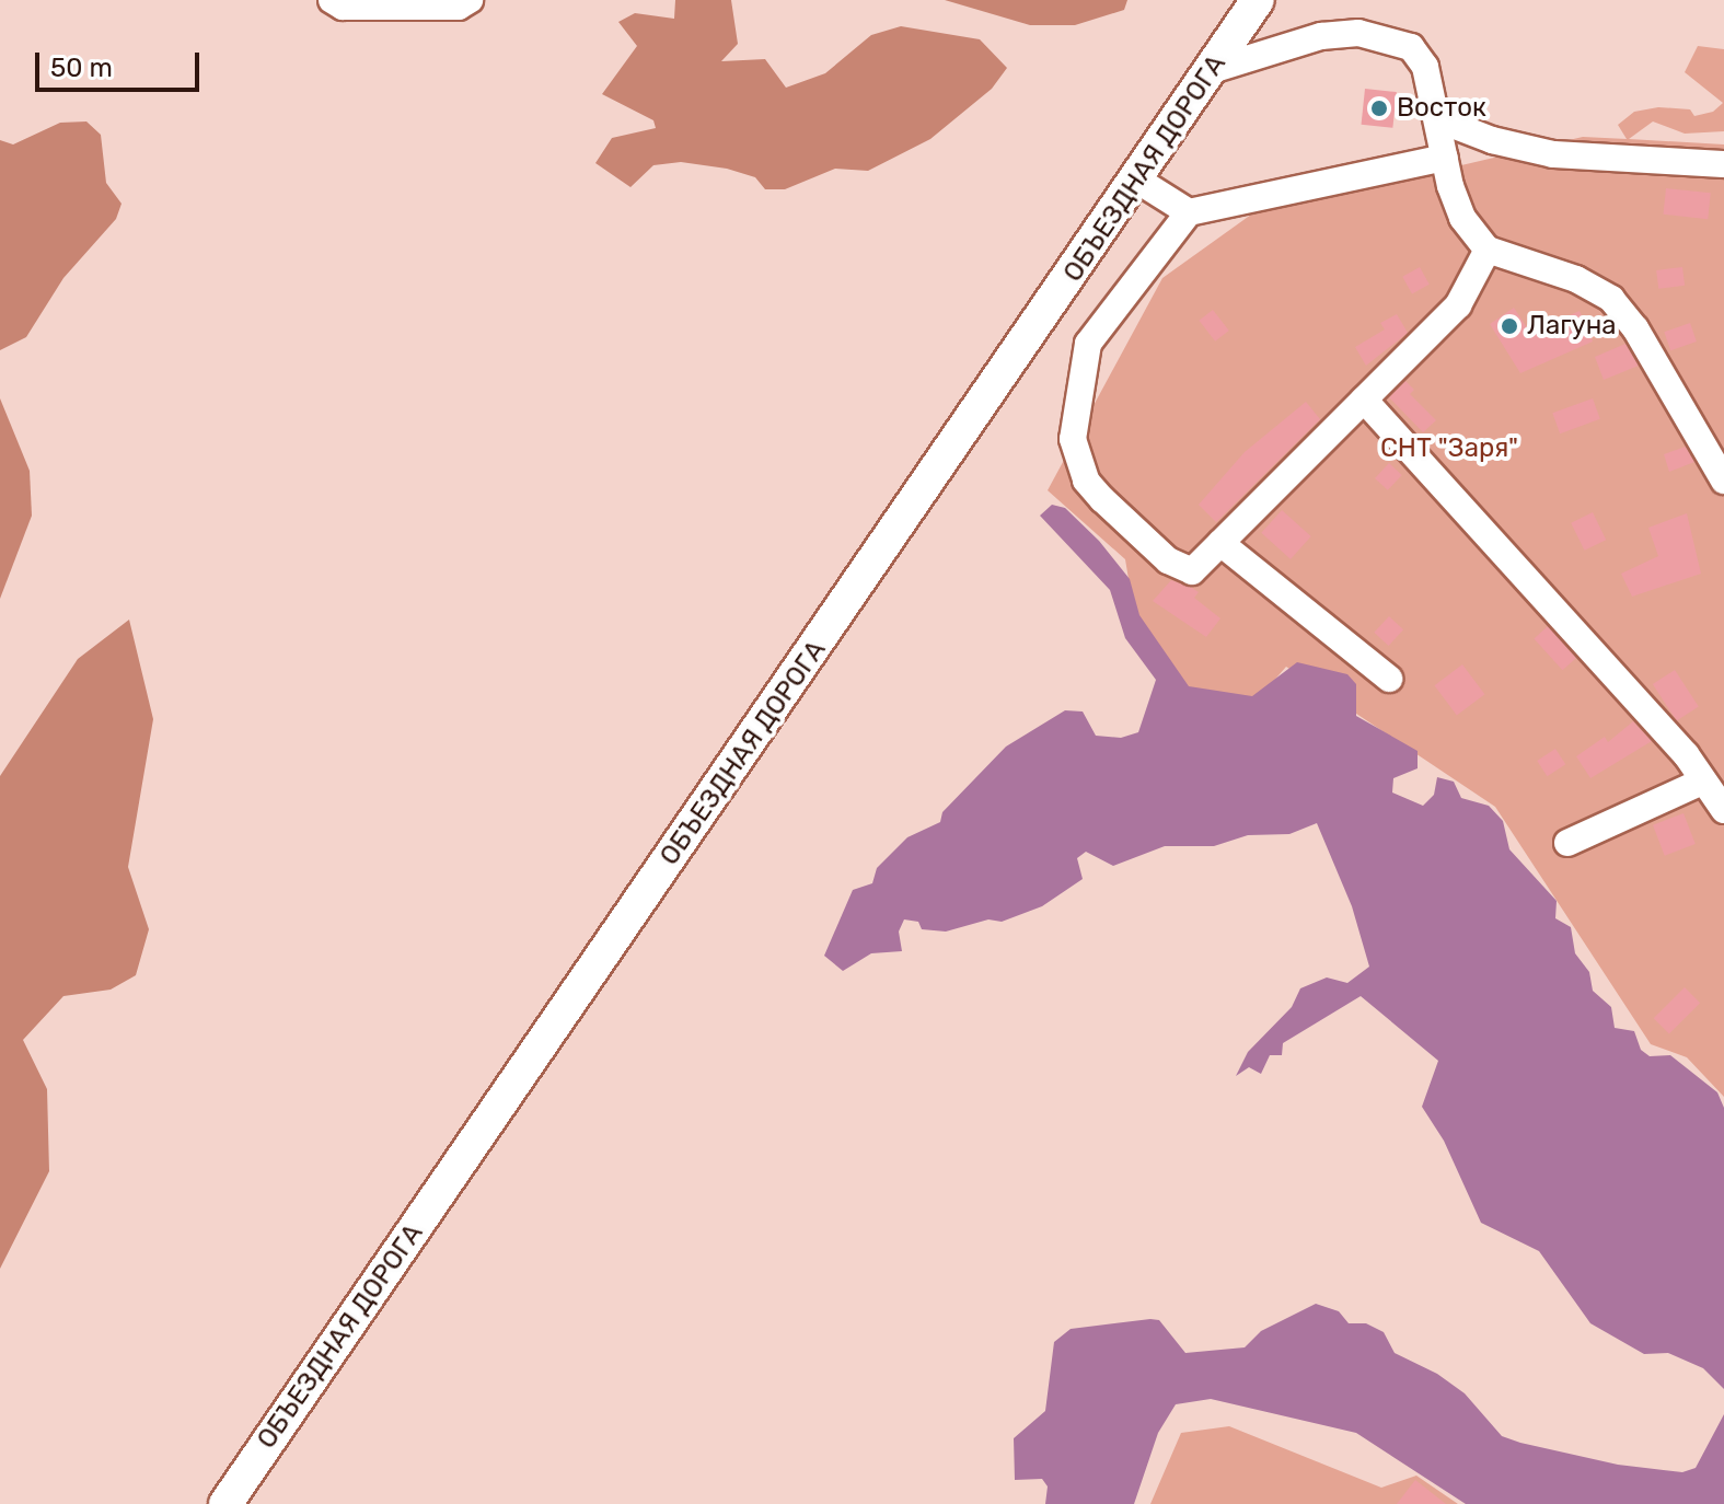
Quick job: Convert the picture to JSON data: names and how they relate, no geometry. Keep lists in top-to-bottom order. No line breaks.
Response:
{"streets":{"main road":["ОБЪЕЗДНАЯ ДОРОГА"]},"parks":["СНТ \"Заря\""],"places":["Восток","Лагуна"],"scale_bar":"50 m"}
